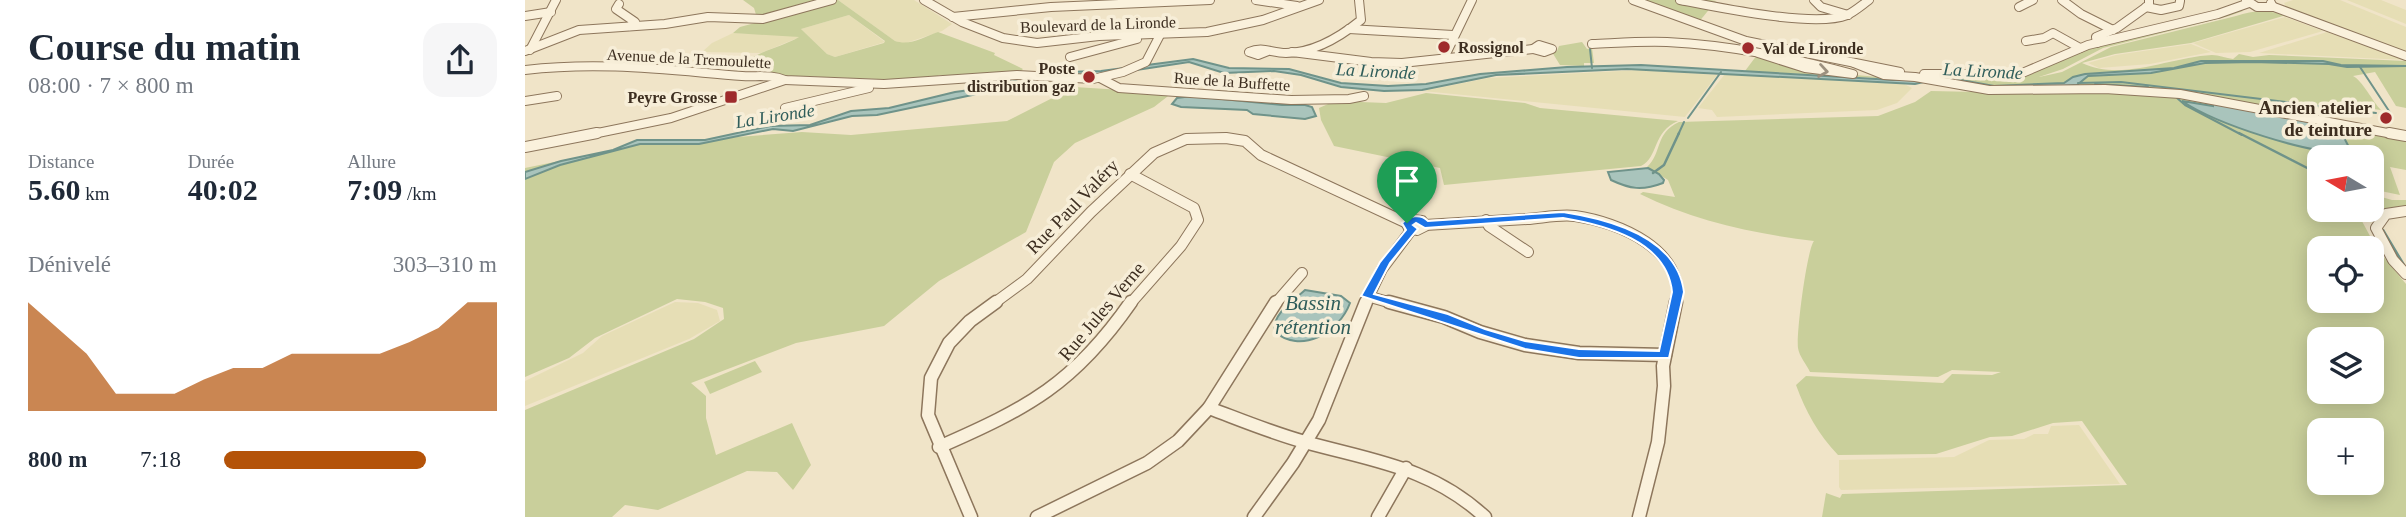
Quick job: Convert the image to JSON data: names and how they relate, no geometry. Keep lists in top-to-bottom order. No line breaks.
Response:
{"streets":{"street":["Boulevard de la Lironde","Avenue de la Tremoulette","Rue de la Buffette","Rue Paul Valéry","Rue Jules Verne"]},"crossings":[["Avenue de la Tremoulette","Rue de la Buffette"],["Rue Paul Valéry","Rue Jules Verne"]],"water":["La Lironde","Bassin rétention"],"places":{"other":["Rossignol","Val de Lironde","Poste distribution gaz","Ancien atelier de teinture"],"transit":["Peyre Grosse"]},"north":"left","page":{"heading":["Course du matin","08:00 · 7 × 800 m"],"stats":[["Distance","5.60 km"],["Durée","40:02"],["Allure","7:09 /km"]],"map_buttons":"+","chart":["Dénivelé","303–310 m"],"list":[{"name":"800 m","note":"7:18"}]}}
